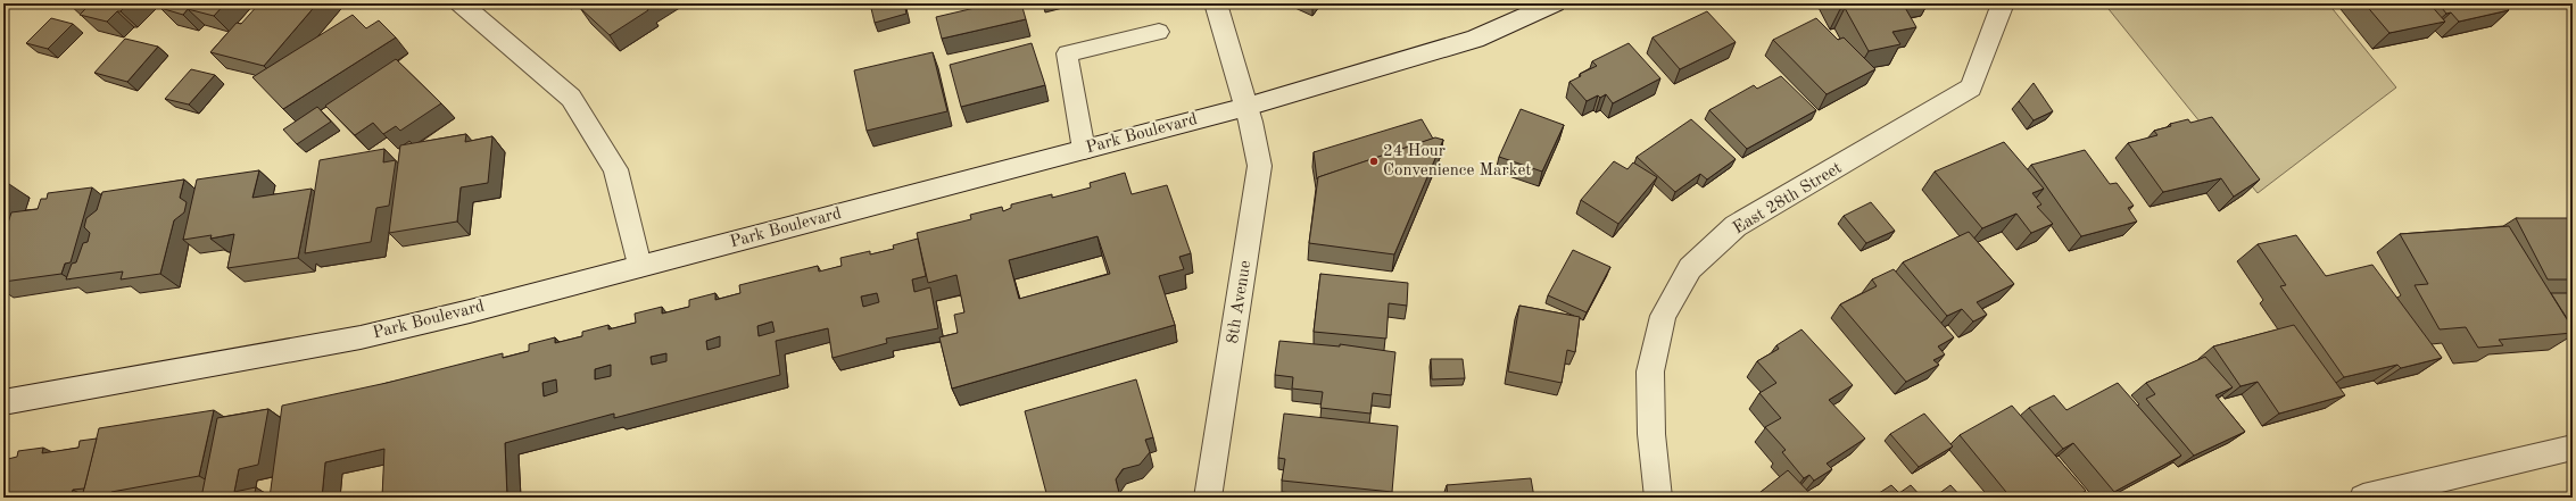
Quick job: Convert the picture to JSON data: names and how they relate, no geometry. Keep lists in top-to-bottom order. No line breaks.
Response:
{"streets":{"street":["Park Boulevard","East 28th Street","8th Avenue"]},"crossings":[["Park Boulevard","8th Avenue"]],"places":["24 Hour Convenience Market"]}
